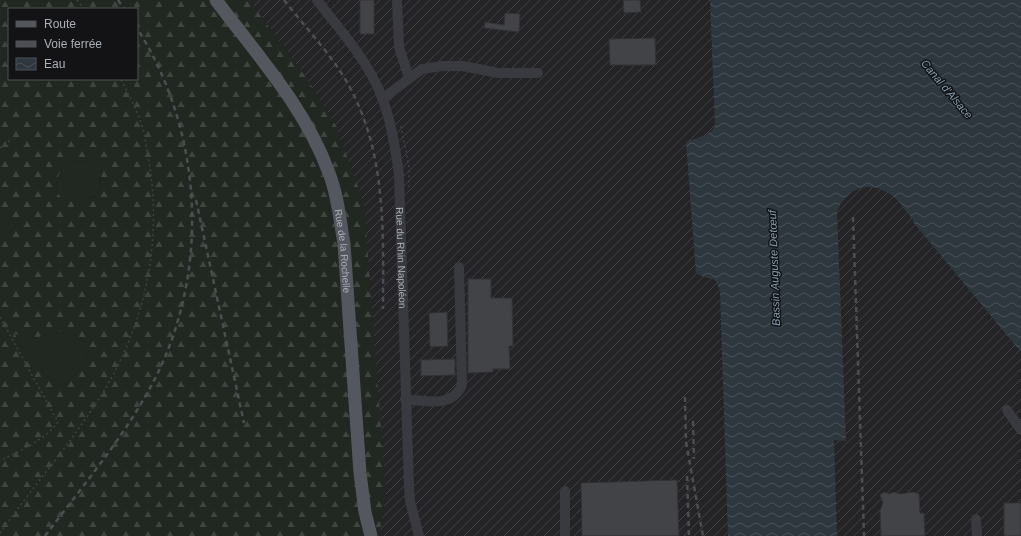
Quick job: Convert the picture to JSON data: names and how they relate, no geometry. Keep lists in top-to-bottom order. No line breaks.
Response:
{"streets":{"main road":["Rue de la Rochelle"],"street":["Rue du Rhin Napoléon"]},"water":["Canal d'Alsace","Bassin Auguste Detœuf"],"legend":["Route","Voie ferrée","Eau"]}
